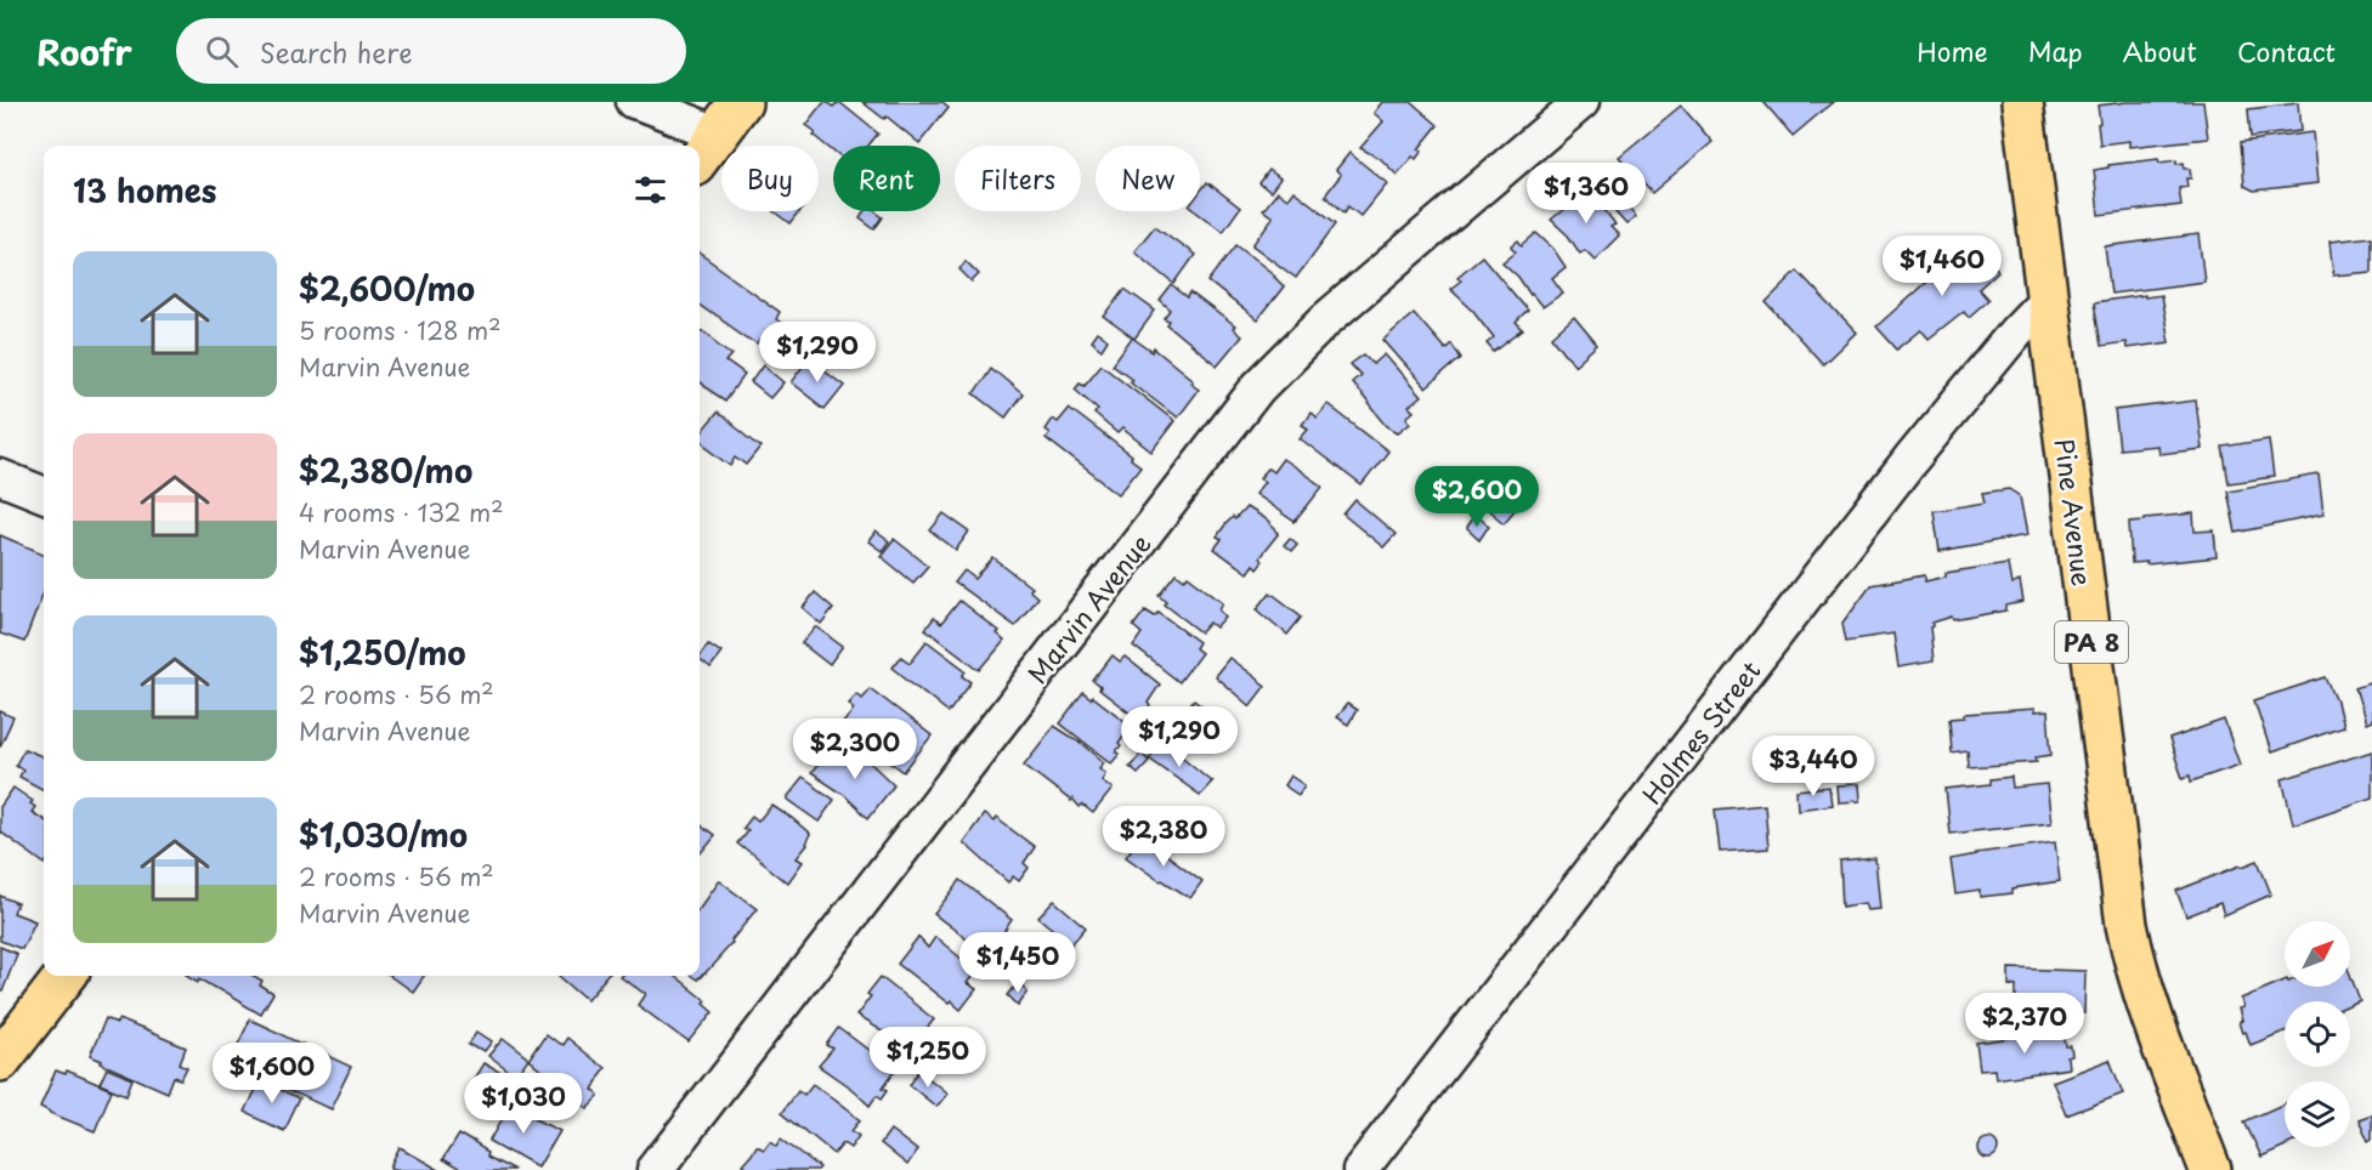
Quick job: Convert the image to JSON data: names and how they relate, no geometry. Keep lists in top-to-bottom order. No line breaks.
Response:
{"streets":{"main road":["Pine Avenue","PA 8"],"street":["Marvin Avenue","Holmes Street"]},"crossings":[["Pine Avenue","Holmes Street"]],"north":"top right","page":{"header":"Roofr","search":"Search here","nav":["Home","Map","About","Contact"],"chip":["Buy","Rent","Filters","New"],"heading":"13 homes","price":["$1,360","$1,460","$1,290","$2,600","$1,290","$2,300","$3,440","$2,380","$1,450","$2,370","$1,250","$1,600","$1,030"],"list":[{"name":"$2,600/mo","note":"5 rooms · 128 m² · Marvin Avenue"},{"name":"$2,380/mo","note":"4 rooms · 132 m² · Marvin Avenue"},{"name":"$1,250/mo","note":"2 rooms · 56 m² · Marvin Avenue"},{"name":"$1,030/mo","note":"2 rooms · 56 m² · Marvin Avenue"}]}}
